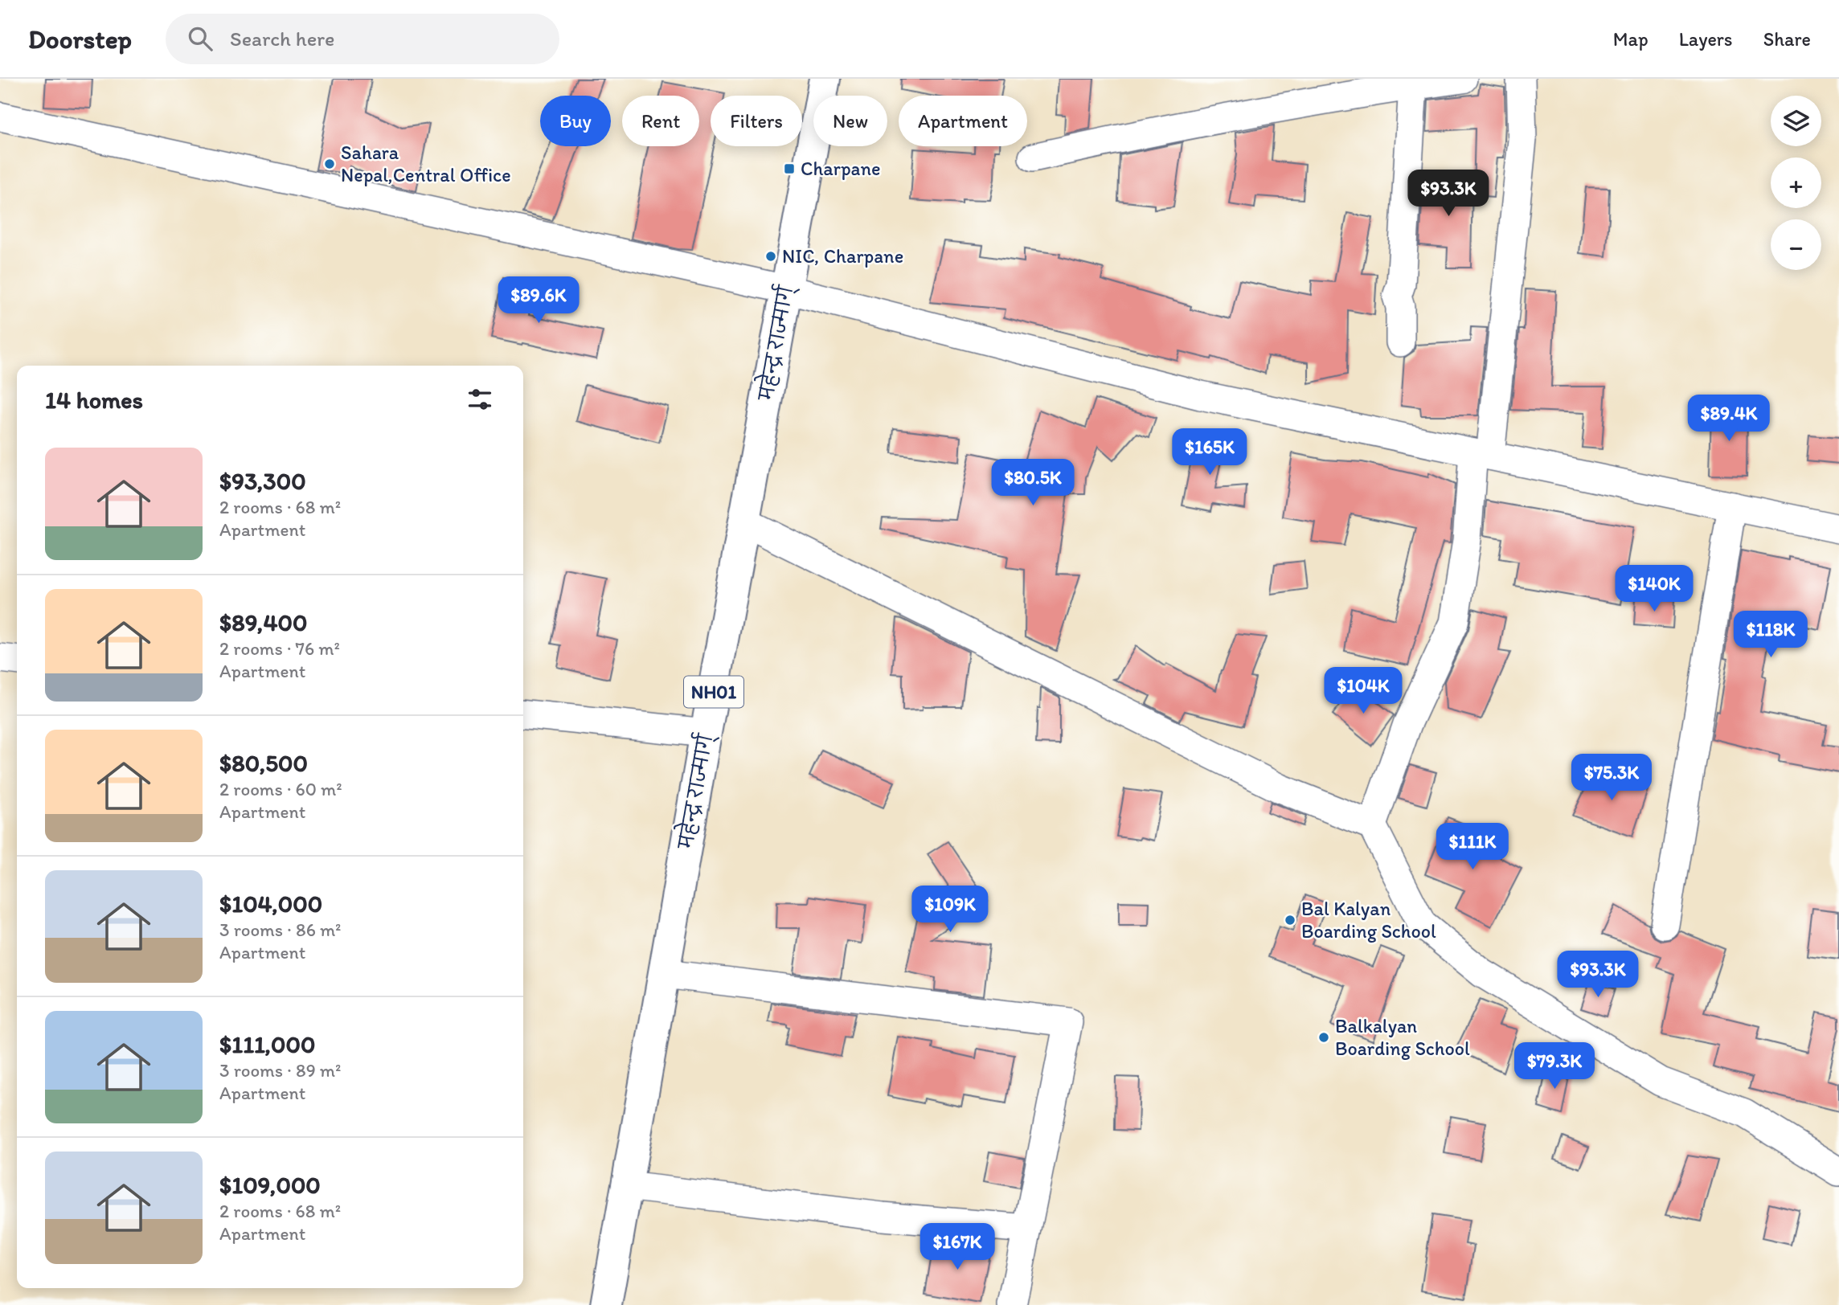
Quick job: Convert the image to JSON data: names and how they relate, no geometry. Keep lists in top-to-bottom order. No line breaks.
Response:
{"streets":{"highway":["महेन्द्र राज्मार्ग्","NH01"]},"places":{"other":["Sahara Nepal,Central Office","NIC, Charpane","Bal Kalyan Boarding School","Balkalyan Boarding School"],"transit":["Charpane"]},"page":{"header":"Doorstep","search":"Search here","nav":["Map","Layers","Share"],"map_buttons":["+","−"],"chip":["Buy","Rent","Filters","New","Apartment"],"price":["$93.3K","$89.6K","$89.4K","$165K","$80.5K","$140K","$118K","$104K","$75.3K","$111K","$109K","$93.3K","$79.3K","$167K"],"heading":"14 homes","list":[{"name":"$93,300","note":"2 rooms · 68 m² · Apartment"},{"name":"$89,400","note":"2 rooms · 76 m² · Apartment"},{"name":"$80,500","note":"2 rooms · 60 m² · Apartment"},{"name":"$104,000","note":"3 rooms · 86 m² · Apartment"},{"name":"$111,000","note":"3 rooms · 89 m² · Apartment"},{"name":"$109,000","note":"2 rooms · 68 m² · Apartment"}]}}
